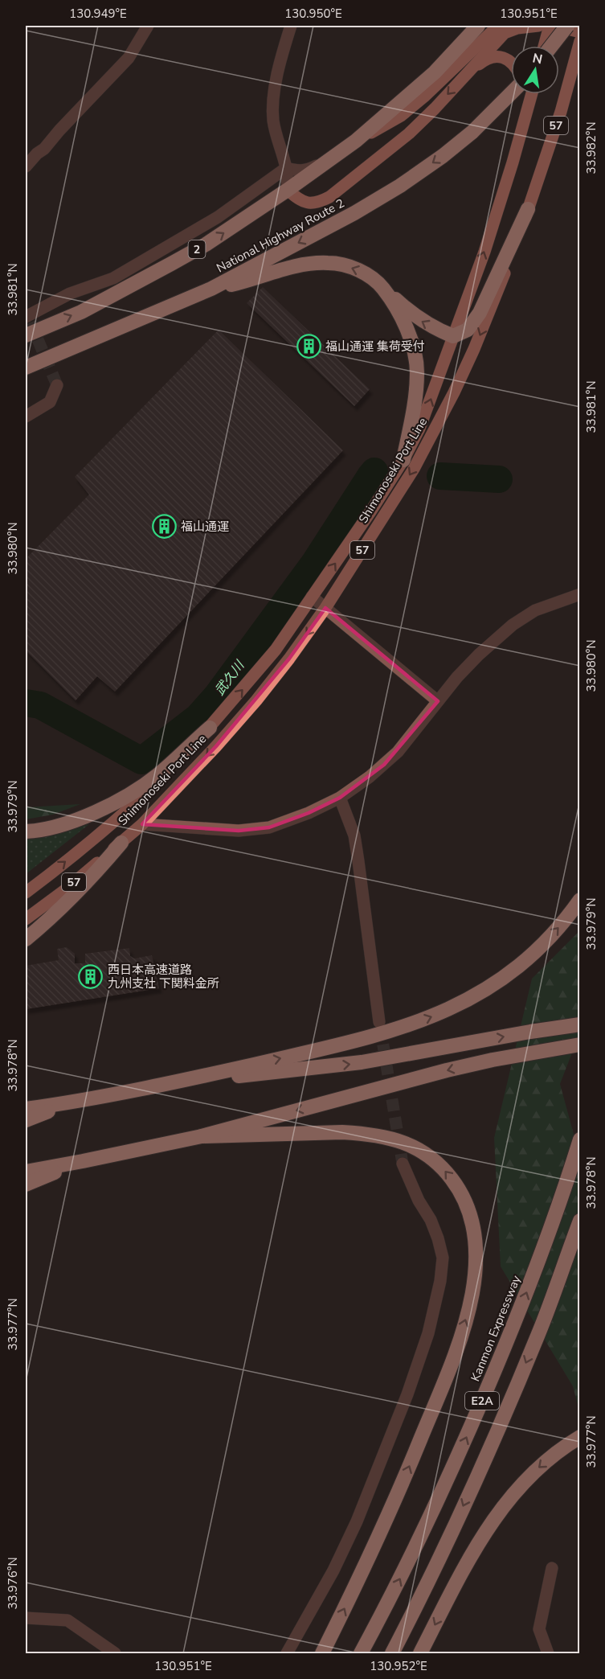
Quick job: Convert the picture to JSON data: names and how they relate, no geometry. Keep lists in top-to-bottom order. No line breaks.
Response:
{"streets":{"highway":["National Highway Route 2","2","Kanmon Expressway","E2A"],"main road":["57","Shimonoseki Port Line"]},"water":["武久川"],"places":{"building":["福山通運 集荷受付","福山通運","西日本高速道路 九州支社 下関料金所"]},"north":"top","coordinates":["130.949°E","130.950°E","130.951°E","33.982°N","33.981°N","33.980°N","33.979°N","33.978°N","33.977°N","33.976°N","130.952°E"]}
